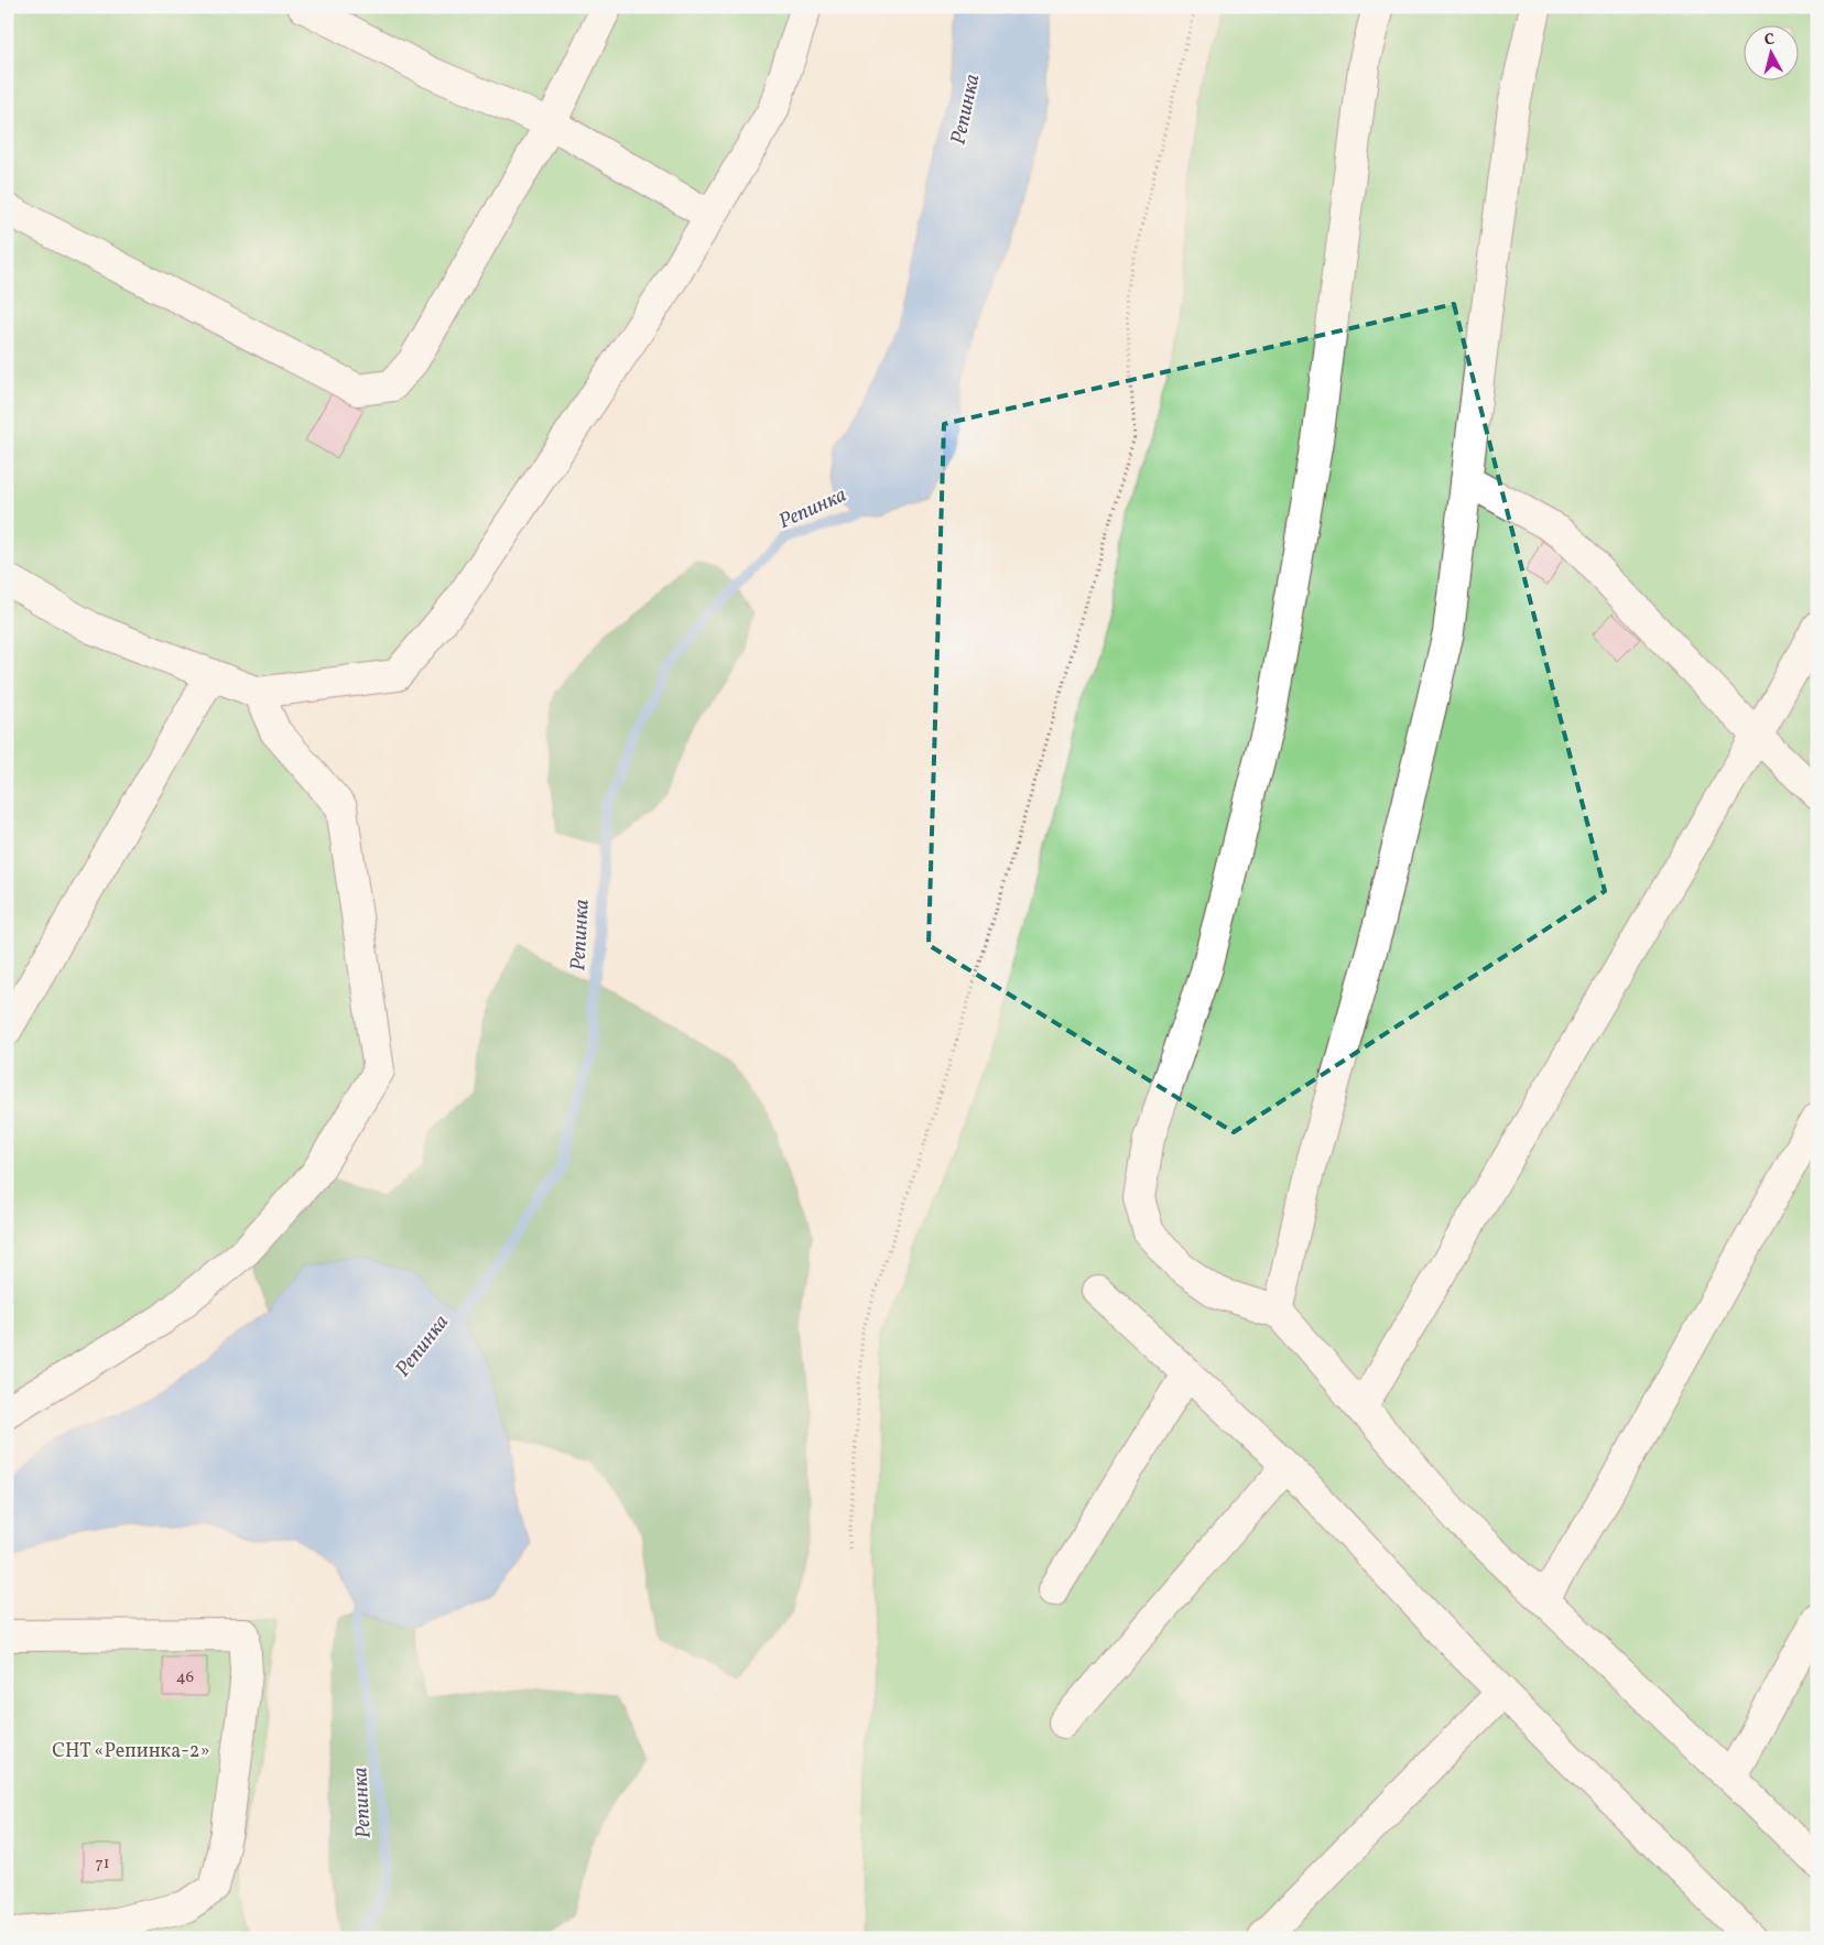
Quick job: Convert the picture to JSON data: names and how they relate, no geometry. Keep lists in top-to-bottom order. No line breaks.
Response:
{"water":["Репинка"],"parks":["СНТ «Репинка-2»"],"house_numbers":["46","71"],"north":"top"}
